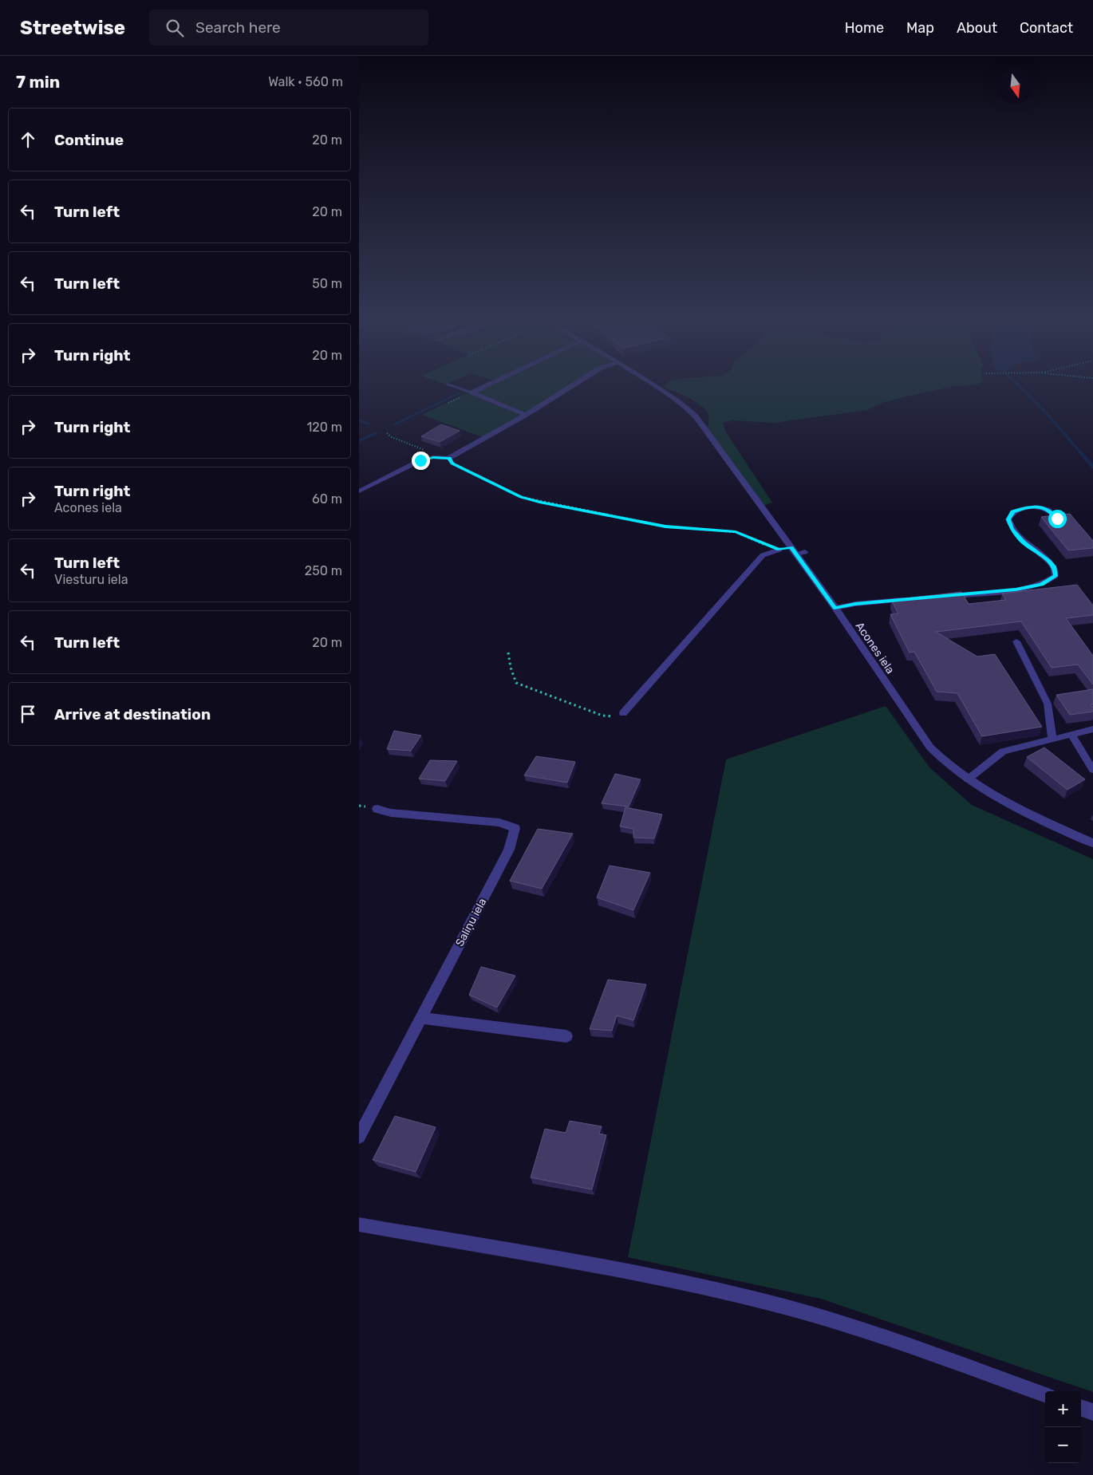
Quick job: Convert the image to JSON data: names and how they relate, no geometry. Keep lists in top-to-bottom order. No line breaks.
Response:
{"streets":{"street":["Acones iela","Saliņu iela"]},"north":"bottom","page":{"header":"Streetwise","search":"Search here","nav":["Home","Map","About","Contact"],"heading":["7 min","Walk · 560 m"],"list":[["Continue","20 m"],["Turn left","20 m"],["Turn left","50 m"],["Turn right","20 m"],["Turn right","120 m"],["Turn right","Acones iela","60 m"],["Turn left","Viesturu iela","250 m"],["Turn left","20 m"],"Arrive at destination"],"map_buttons":["+","−"]}}
